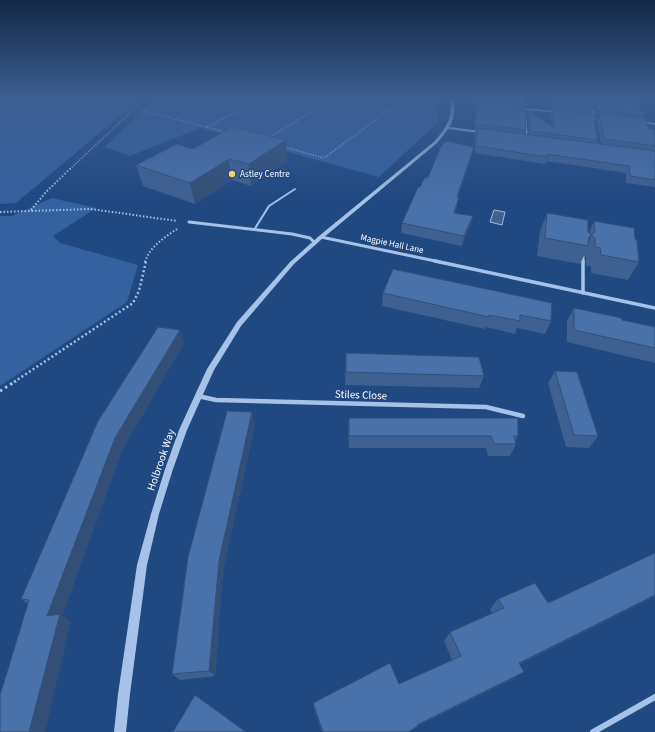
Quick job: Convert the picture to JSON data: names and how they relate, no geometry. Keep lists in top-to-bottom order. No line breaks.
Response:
{"streets":{"street":["Magpie Hall Lane","Stiles Close","Holbrook Way"]},"crossings":[["Magpie Hall Lane","Holbrook Way"],["Stiles Close","Holbrook Way"]],"places":["Astley Centre"]}
